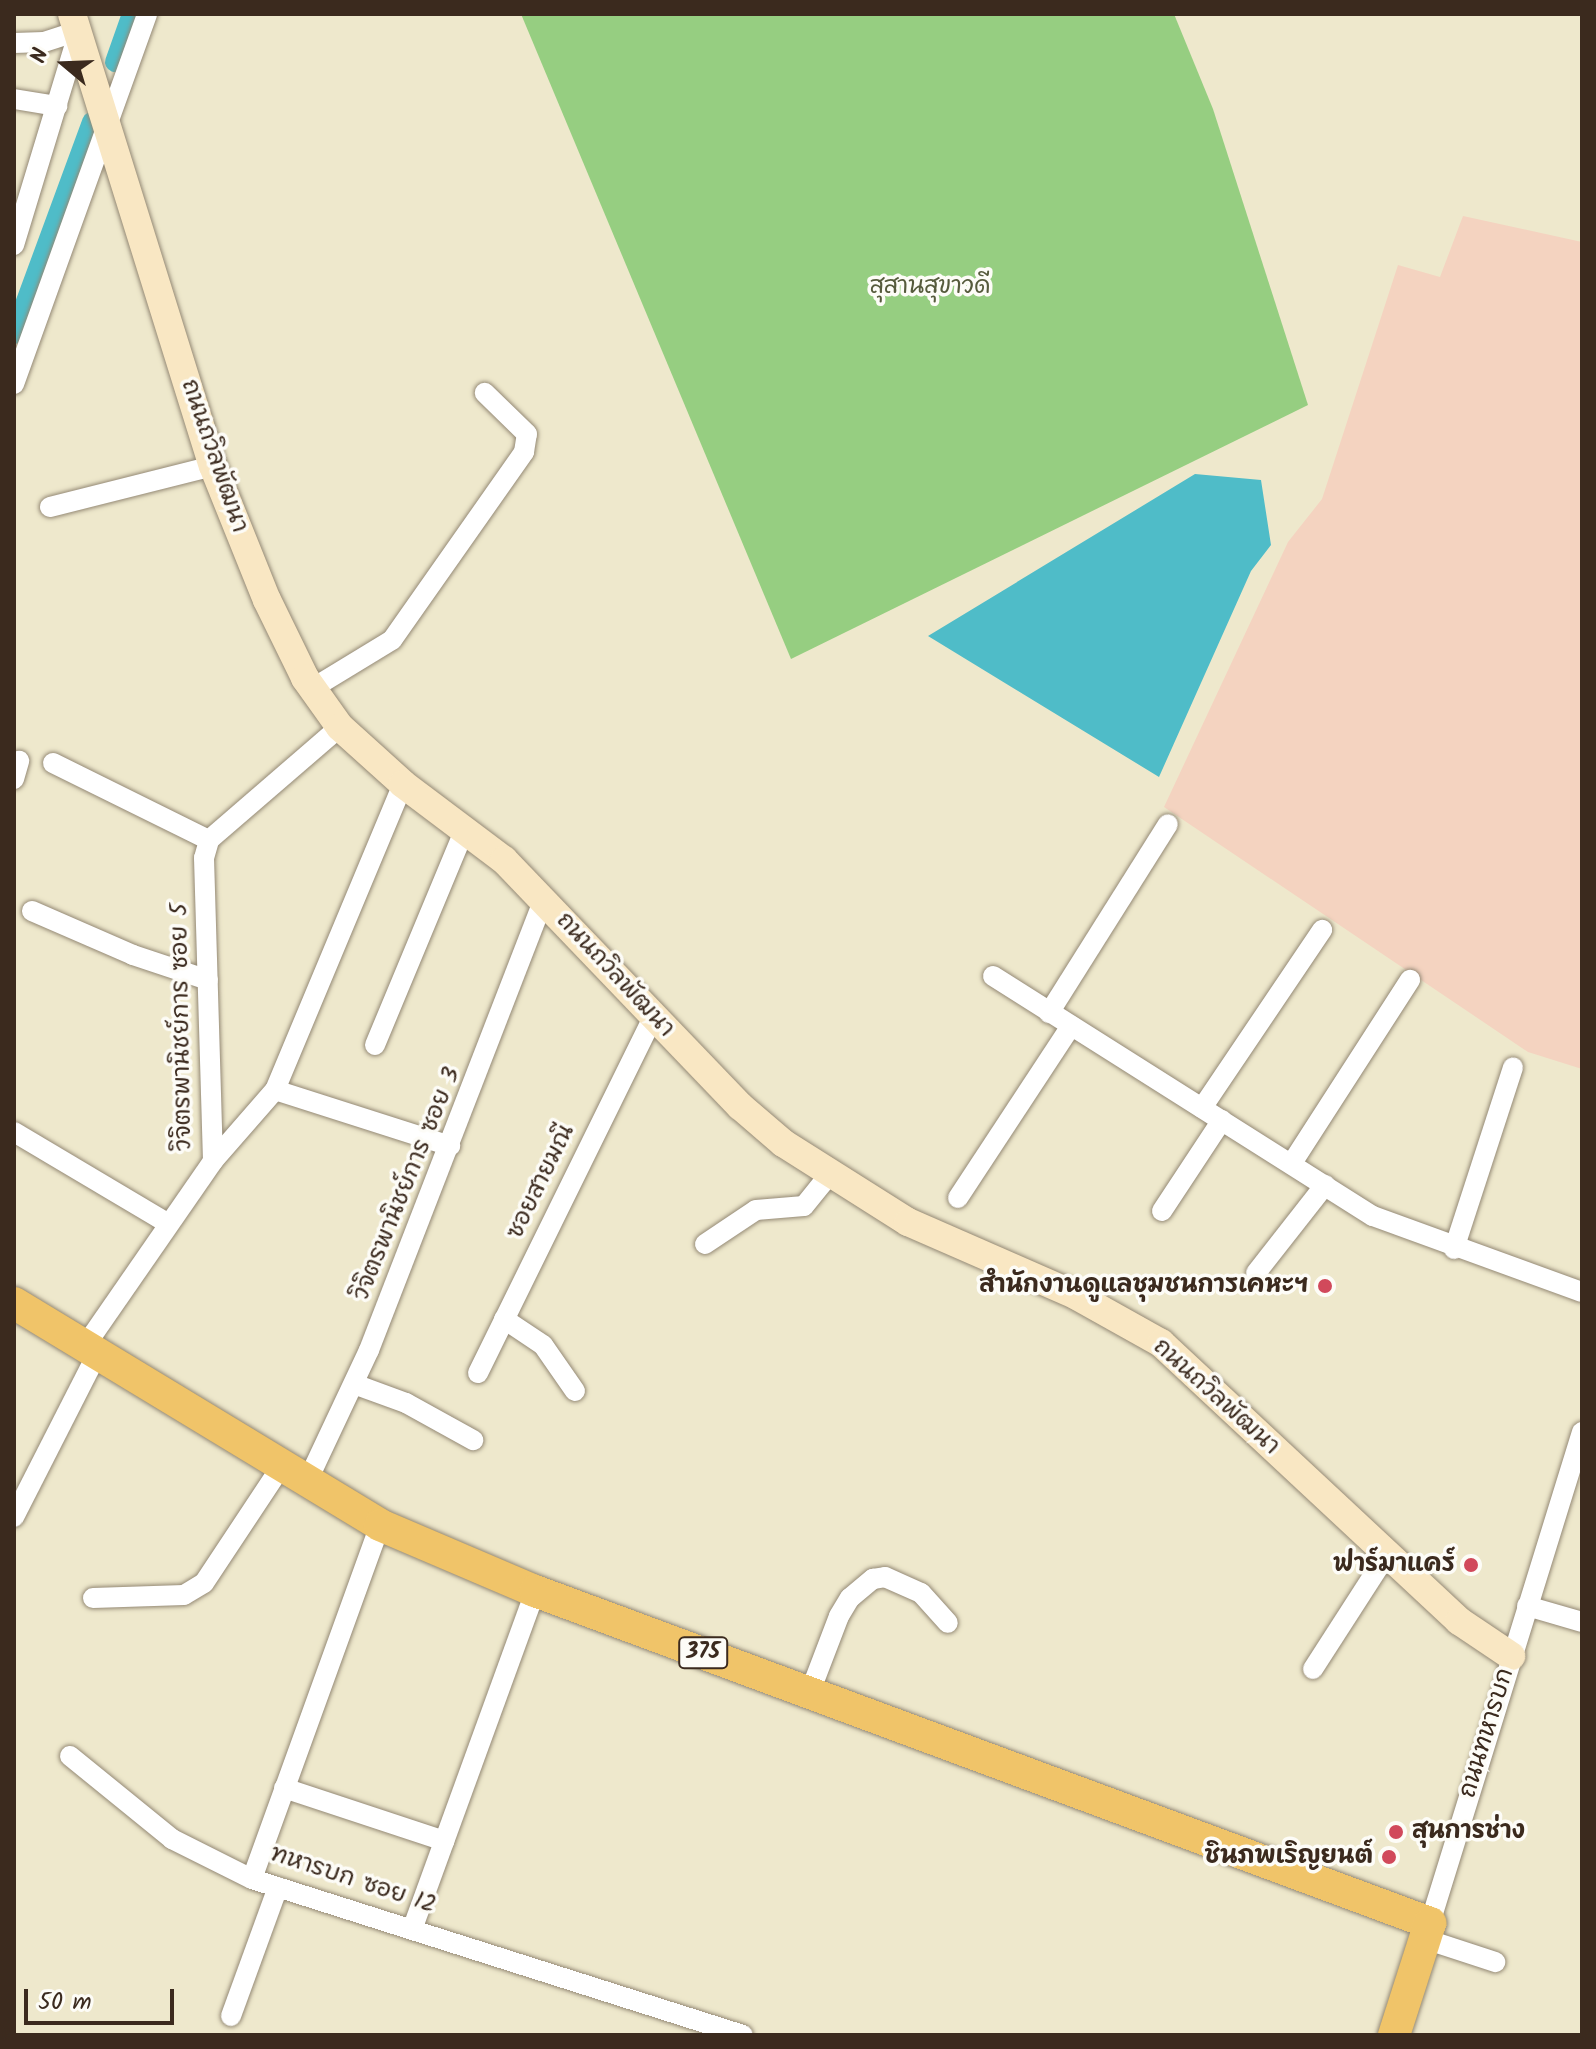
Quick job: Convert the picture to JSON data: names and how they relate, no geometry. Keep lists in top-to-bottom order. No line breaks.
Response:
{"streets":{"main road":["375","ถนนทหารบก"],"street":["ถนนถวิลพัฒนา","วิจิตรพานิชย์การ ซอย 5","ซอยสายมณี","วิจิตรพานิชย์การ ซอย 3","ทหารบก ซอย 12"]},"crossings":[["ถนนถวิลพัฒนา","ซอยสายมณี"],["ถนนถวิลพัฒนา","วิจิตรพานิชย์การ ซอย 3"],["ถนนถวิลพัฒนา","ถนนทหารบก"],["วิจิตรพานิชย์การ ซอย 5","375"],["วิจิตรพานิชย์การ ซอย 3","375"],["375","ถนนทหารบก"],["375","ทหารบก ซอย 12"]],"parks":["สุสานสุขาวดี"],"places":["สำนักงานดูแลชุมชนการเคหะฯ","ฟาร์มาแคร์","สุนการช่าง","ชินภพเริญยนต์"],"scale_bar":"50 m","north":"left"}
